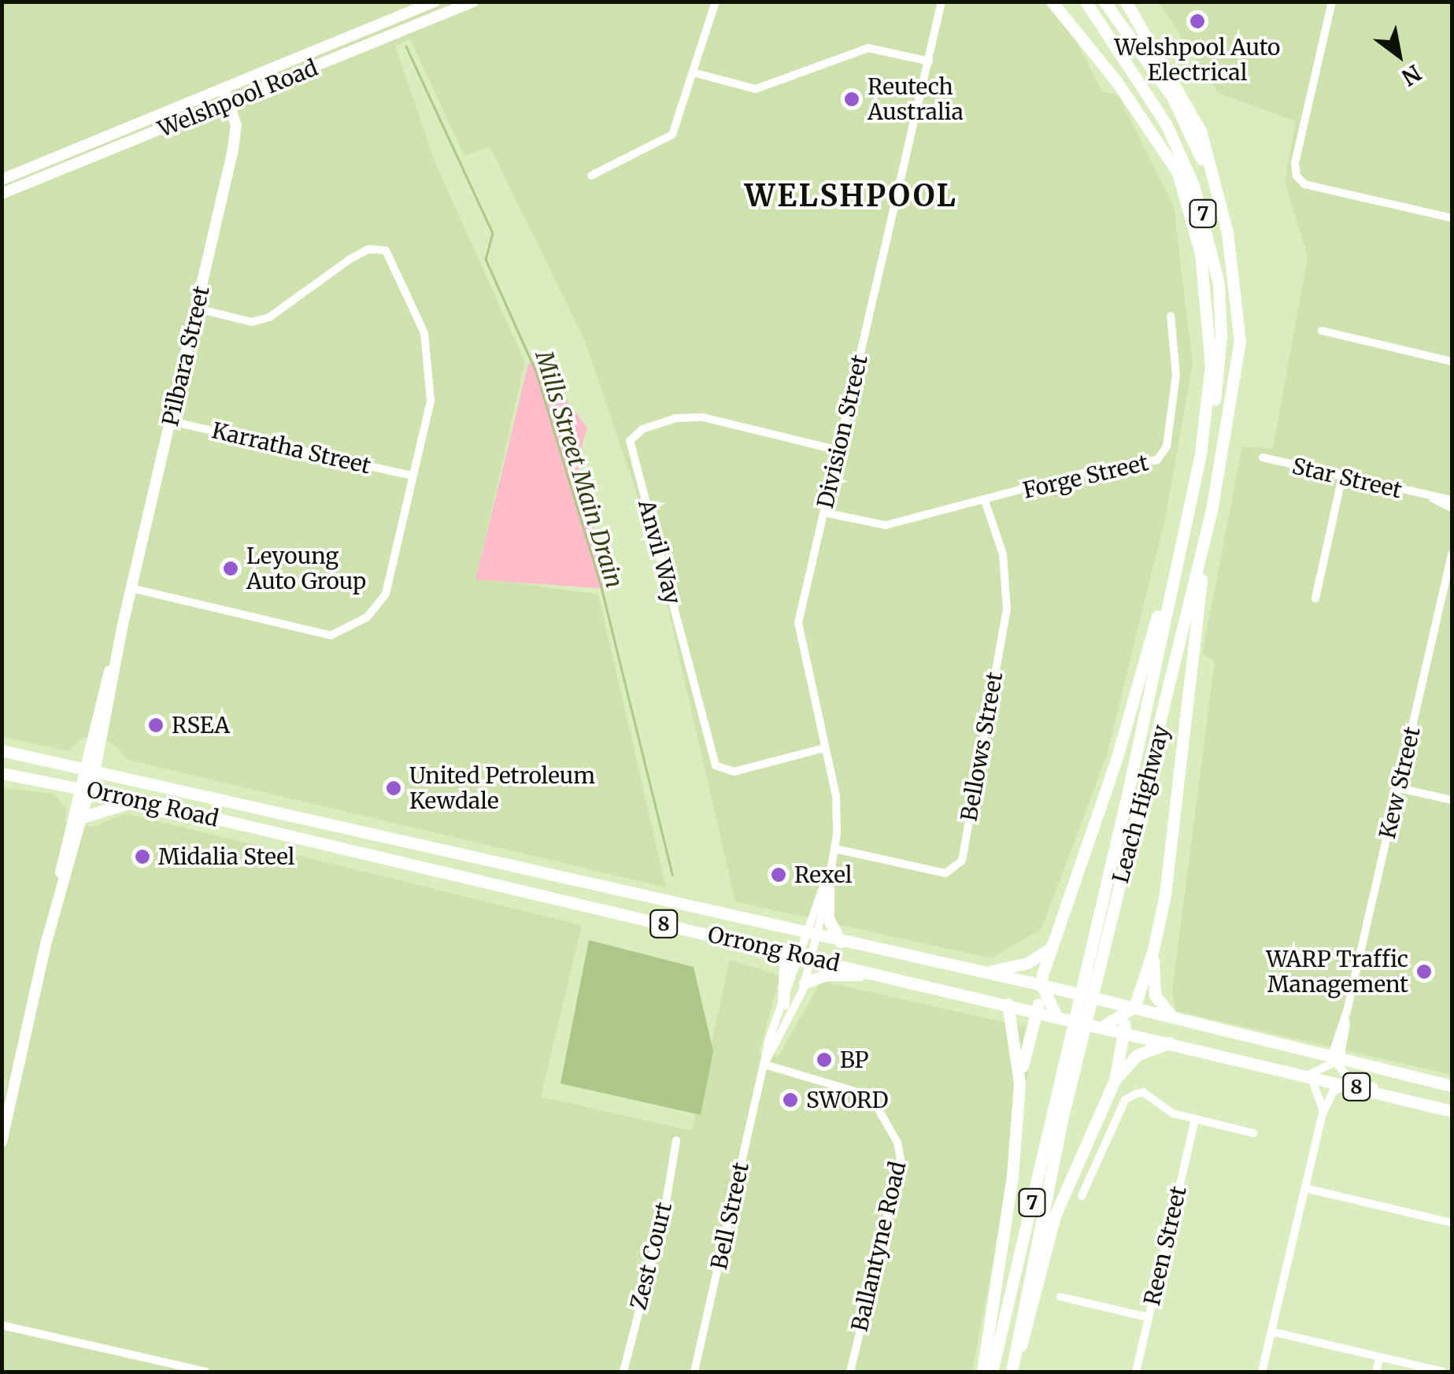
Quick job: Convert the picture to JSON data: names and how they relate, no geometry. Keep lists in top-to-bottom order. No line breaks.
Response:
{"streets":{"highway":["7","Orrong Road","Leach Highway","8"],"main road":["Welshpool Road","Pilbara Street"],"street":["Division Street","Karratha Street","Forge Street","Star Street","Anvil Way","Bellows Street","Kew Street","Bell Street","Reen Street","Ballantyne Road","Zest Court"]},"crossings":[["Welshpool Road","Pilbara Street"],["7","Leach Highway"],["Pilbara Street","Karratha Street"],["Pilbara Street","Orrong Road"],["Division Street","Forge Street"],["Division Street","Anvil Way"],["Division Street","Bellows Street"],["Division Street","Orrong Road"],["Forge Street","Bellows Street"],["Kew Street","8"],["Orrong Road","8"],["Orrong Road","Bell Street"],["Bell Street","Ballantyne Road"]],"districts":["WELSHPOOL"],"water":["Mills Street Main Drain"],"places":["Welshpool Auto Electrical","Reutech Australia","Leyoung Auto Group","RSEA","United Petroleum Kewdale","Midalia Steel","Rexel","WARP Traffic Management","BP","SWORD"],"north":"bottom right"}
